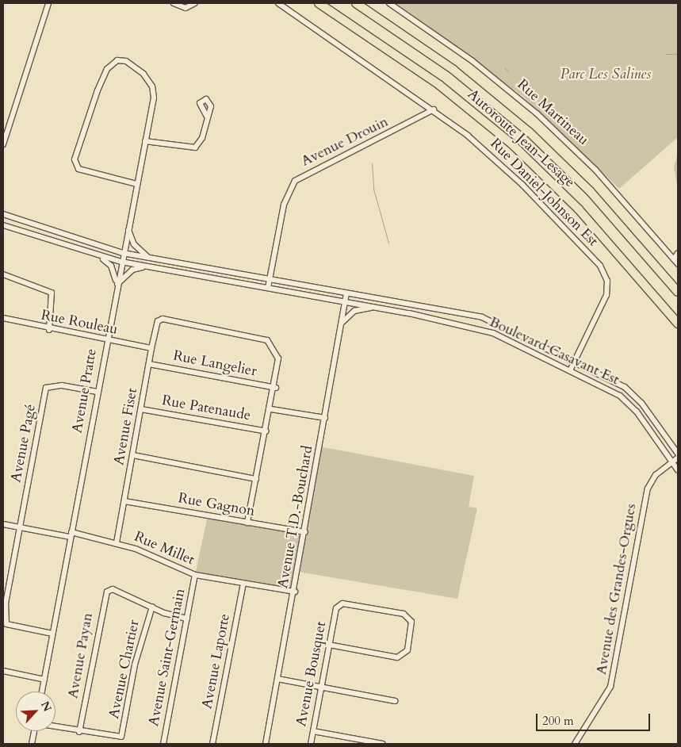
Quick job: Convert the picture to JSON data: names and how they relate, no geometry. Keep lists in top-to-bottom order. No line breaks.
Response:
{"streets":{"highway":["Autoroute Jean-Lesage"],"street":["Rue Martineau","Avenue Drouin","Rue Daniel-Johnson Est","Rue Rouleau","Boulevard Casavant Est","Rue Langelier","Avenue Pratte","Rue Patenaude","Avenue Fiset","Avenue Pagé","Rue Gagnon","Avenue T.D.-Bouchard","Rue Millet","Avenue des Grandes-Orgues","Avenue Payan","Avenue Saint-Germain","Avenue Laporte","Avenue Chartier","Avenue Bousquet"]},"crossings":[["Avenue Drouin","Rue Daniel-Johnson Est"],["Avenue Drouin","Boulevard Casavant Est"],["Rue Daniel-Johnson Est","Boulevard Casavant Est"],["Rue Rouleau","Avenue Pratte"],["Rue Rouleau","Avenue Fiset"],["Boulevard Casavant Est","Avenue Pratte"],["Boulevard Casavant Est","Avenue T.D.-Bouchard"],["Boulevard Casavant Est","Avenue des Grandes-Orgues"],["Rue Langelier","Avenue Fiset"],["Avenue Pratte","Avenue Pagé"],["Avenue Pratte","Rue Millet"],["Rue Patenaude","Avenue Fiset"],["Avenue Fiset","Rue Gagnon"],["Avenue Fiset","Rue Millet"],["Avenue Pagé","Rue Millet"],["Rue Gagnon","Avenue T.D.-Bouchard"],["Avenue T.D.-Bouchard","Rue Millet"],["Rue Millet","Avenue Saint-Germain"],["Rue Millet","Avenue Laporte"],["Avenue Payan","Avenue Chartier"]],"parks":["Parc Les Salines"],"scale_bar":"200 m","north":"top right"}
